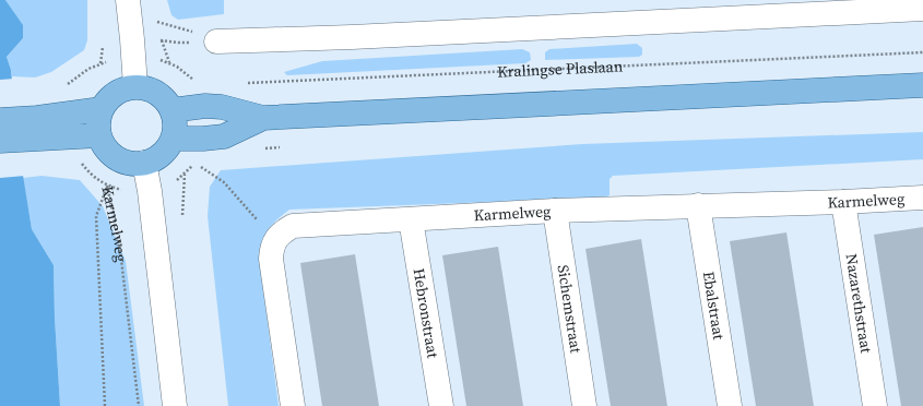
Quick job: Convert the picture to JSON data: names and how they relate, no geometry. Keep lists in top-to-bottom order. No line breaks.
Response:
{"streets":{"street":["Karmelweg","Nazarethstraat","Ebalstraat","Sichemstraat","Hebronstraat"],"path":["Kralingse Plaslaan"]},"crossings":[["Karmelweg","Nazarethstraat"],["Karmelweg","Ebalstraat"],["Karmelweg","Sichemstraat"],["Karmelweg","Hebronstraat"]]}
